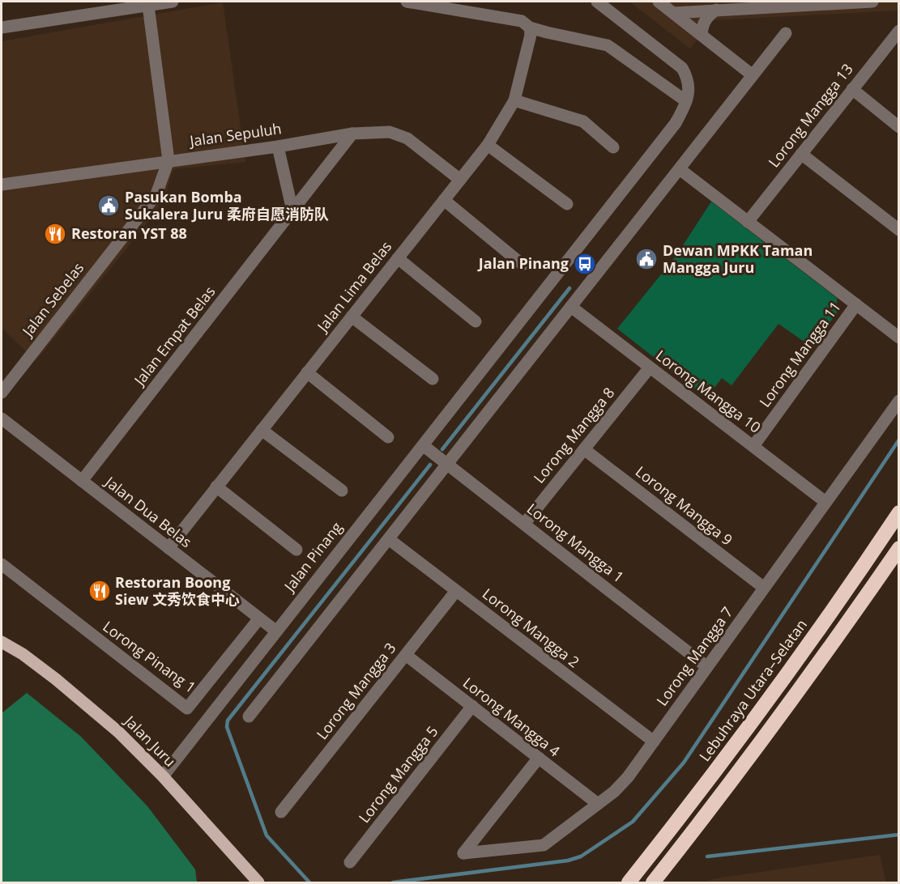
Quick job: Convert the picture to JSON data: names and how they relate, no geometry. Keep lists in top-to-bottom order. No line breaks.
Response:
{"streets":{"highway":["Lebuhraya Utara–Selatan"],"main road":["Jalan Juru"],"street":["Lorong Mangga 13","Jalan Sepuluh","Jalan Lima Belas","Jalan Sebelas","Jalan Empat Belas","Lorong Mangga 11","Lorong Mangga 10","Lorong Mangga 8","Lorong Mangga 9","Jalan Dua Belas","Lorong Mangga 1","Jalan Pinang","Lorong Mangga 2","Lorong Mangga 7","Lorong Pinang 1","Lorong Mangga 3","Lorong Mangga 4","Lorong Mangga 5"]},"crossings":[["Jalan Sepuluh","Jalan Lima Belas"],["Jalan Sepuluh","Jalan Sebelas"],["Jalan Sepuluh","Jalan Empat Belas"],["Jalan Lima Belas","Jalan Dua Belas"],["Jalan Empat Belas","Jalan Dua Belas"],["Lorong Mangga 11","Lorong Mangga 10"],["Lorong Mangga 10","Lorong Mangga 8"],["Lorong Mangga 10","Lorong Mangga 7"],["Lorong Mangga 8","Lorong Mangga 9"],["Lorong Mangga 8","Lorong Mangga 1"],["Lorong Mangga 9","Lorong Mangga 7"],["Jalan Dua Belas","Jalan Pinang"],["Jalan Dua Belas","Lorong Pinang 1"],["Lorong Mangga 1","Jalan Pinang"],["Lorong Mangga 1","Lorong Mangga 7"],["Jalan Pinang","Jalan Juru"],["Lorong Mangga 2","Lorong Mangga 7"],["Lorong Mangga 2","Lorong Mangga 3"],["Lorong Mangga 7","Lorong Mangga 4"],["Lorong Mangga 3","Lorong Mangga 4"],["Lorong Mangga 4","Lorong Mangga 5"]],"places":{"public building":["Pasukan Bomba Sukalera Juru 柔府自愿消防队","Dewan MPKK Taman Mangga Juru"],"restaurant":["Restoran YST 88","Restoran Boong Siew 文秀饮食中心"],"bus stop":["Jalan Pinang"]}}
